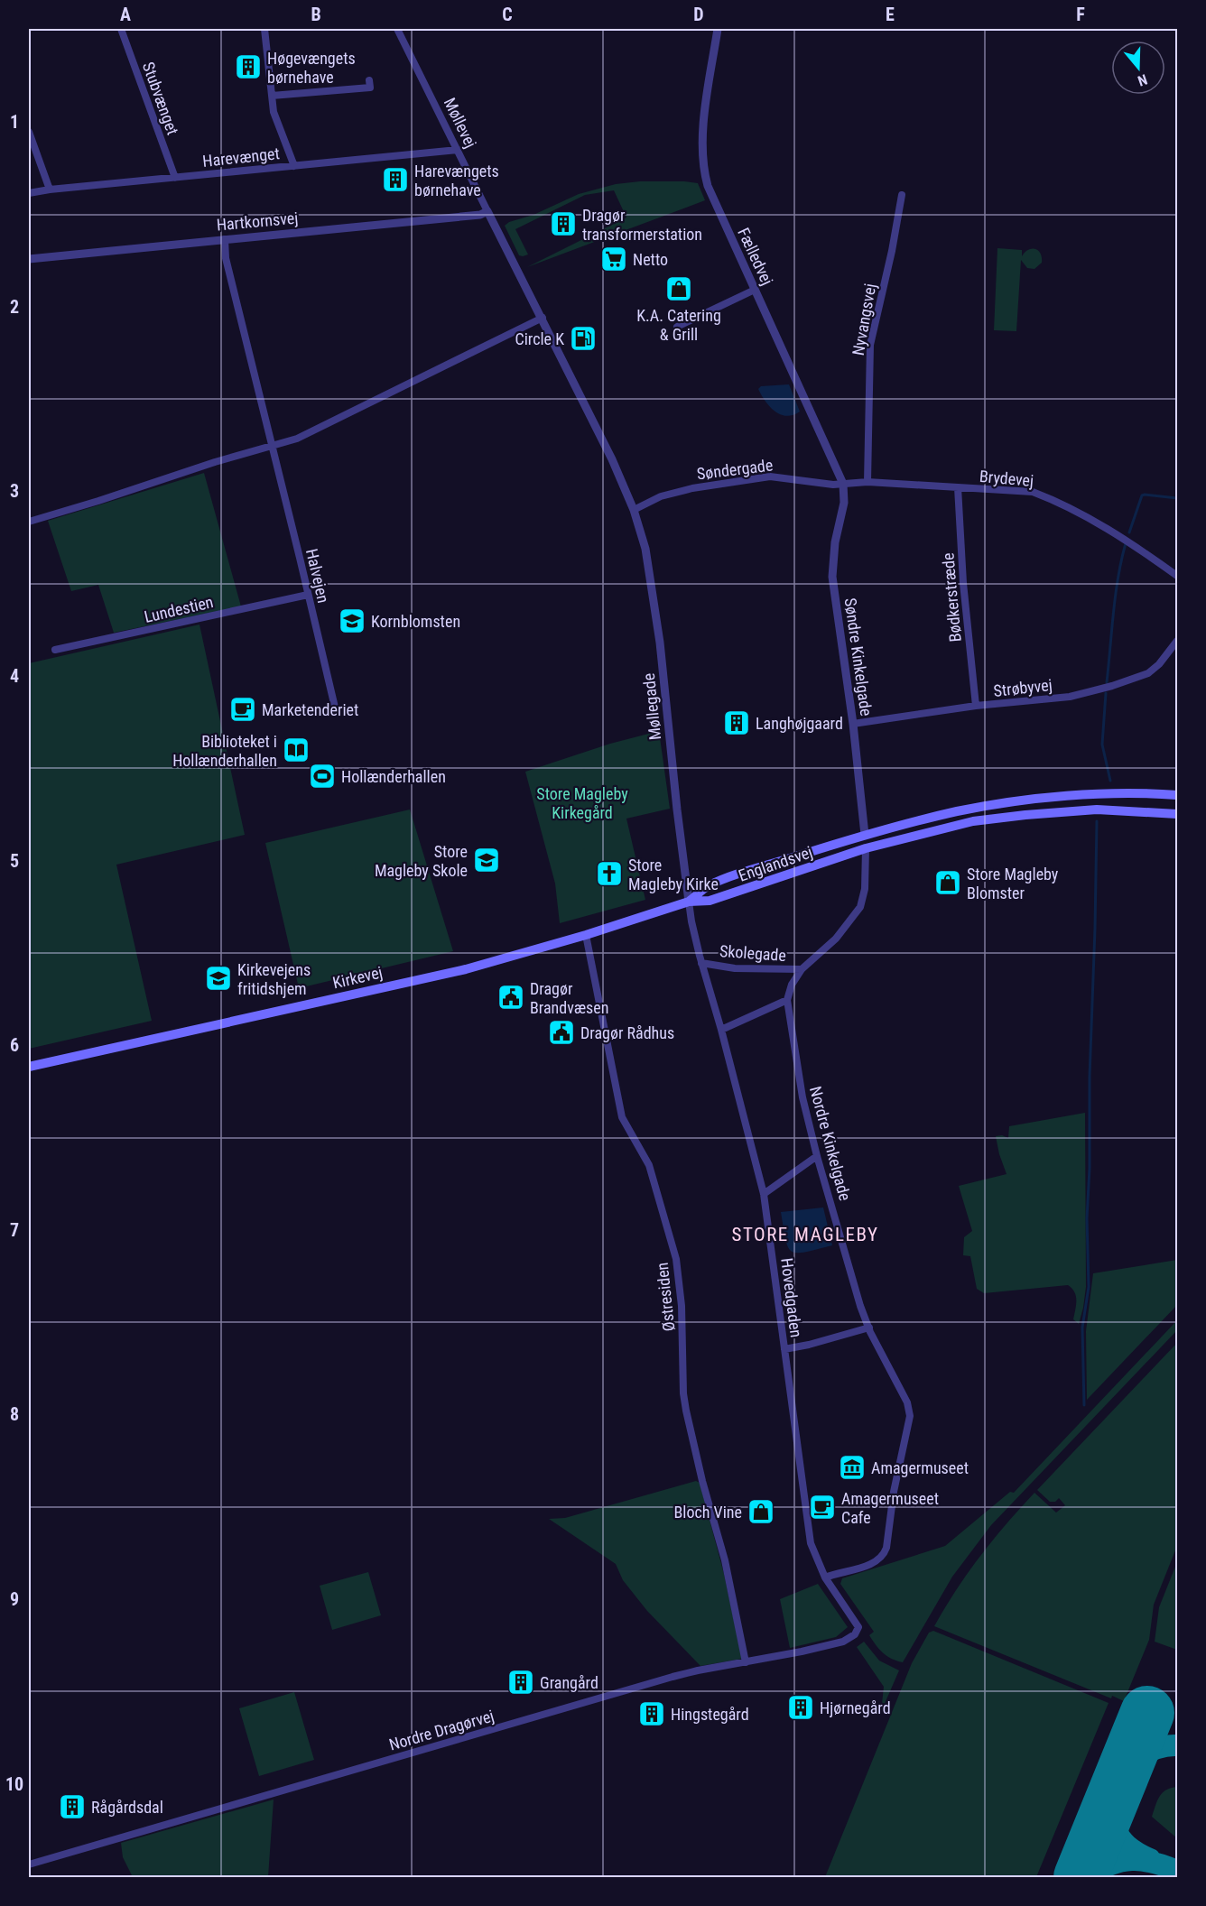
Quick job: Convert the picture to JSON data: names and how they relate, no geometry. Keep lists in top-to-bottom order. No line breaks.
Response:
{"streets":{"main road":["Englandsvej","Kirkevej"],"street":["Stubvænget","Møllevej","Harevænget","Hartkornsvej","Fælledvej","Nyvangsvej","Søndergade","Brydevej","Halvejen","Bødkerstræde","Lundestien","Søndre Kinkelgade","Strøbyvej","Møllegade","Skolegade","Nordre Kinkelgade","Østresiden","Hovedgaden","Nordre Dragørvej"]},"crossings":[["Stubvænget","Harevænget"],["Møllevej","Harevænget"],["Møllevej","Hartkornsvej"],["Møllevej","Søndergade"],["Møllevej","Møllegade"],["Hartkornsvej","Halvejen"],["Fælledvej","Søndergade"],["Fælledvej","Brydevej"],["Fælledvej","Søndre Kinkelgade"],["Nyvangsvej","Brydevej"],["Søndergade","Brydevej"],["Søndergade","Søndre Kinkelgade"],["Søndergade","Møllegade"],["Brydevej","Bødkerstræde"],["Brydevej","Søndre Kinkelgade"],["Halvejen","Lundestien"],["Bødkerstræde","Strøbyvej"],["Søndre Kinkelgade","Strøbyvej"],["Søndre Kinkelgade","Englandsvej"],["Møllegade","Englandsvej"],["Møllegade","Kirkevej"],["Møllegade","Hovedgaden"],["Englandsvej","Kirkevej"],["Englandsvej","Hovedgaden"],["Skolegade","Hovedgaden"],["Kirkevej","Østresiden"],["Kirkevej","Hovedgaden"],["Nordre Kinkelgade","Hovedgaden"],["Østresiden","Nordre Dragørvej"],["Hovedgaden","Nordre Dragørvej"]],"districts":["STORE MAGLEBY"],"parks":["Store Magleby Kirkegård"],"places":{"building":["Høgevængets børnehave","Harevængets børnehave","Dragør transformerstation","Langhøjgaard","Grangård","Hjørnegård","Hingstegård","Rågårdsdal"],"supermarket":["Netto"],"shop":["K.A. Catering & Grill","Store Magleby Blomster","Bloch Vine"],"fuel station":["Circle K"],"school or university":["Kornblomsten","Store Magleby Skole","Kirkevejens fritidshjem"],"cafe":["Marketenderiet","Amagermuseet Cafe"],"library":["Biblioteket i Hollænderhallen"],"sports":["Hollænderhallen"],"church":["Store Magleby Kirke"],"public building":["Dragør Brandvæsen","Dragør Rådhus"],"museum":["Amagermuseet"]},"north":"bottom","grid":{"columns":["A","B","C","D","E","F"],"rows":["1","2","3","4","5","6","7","8","9","10"]}}
